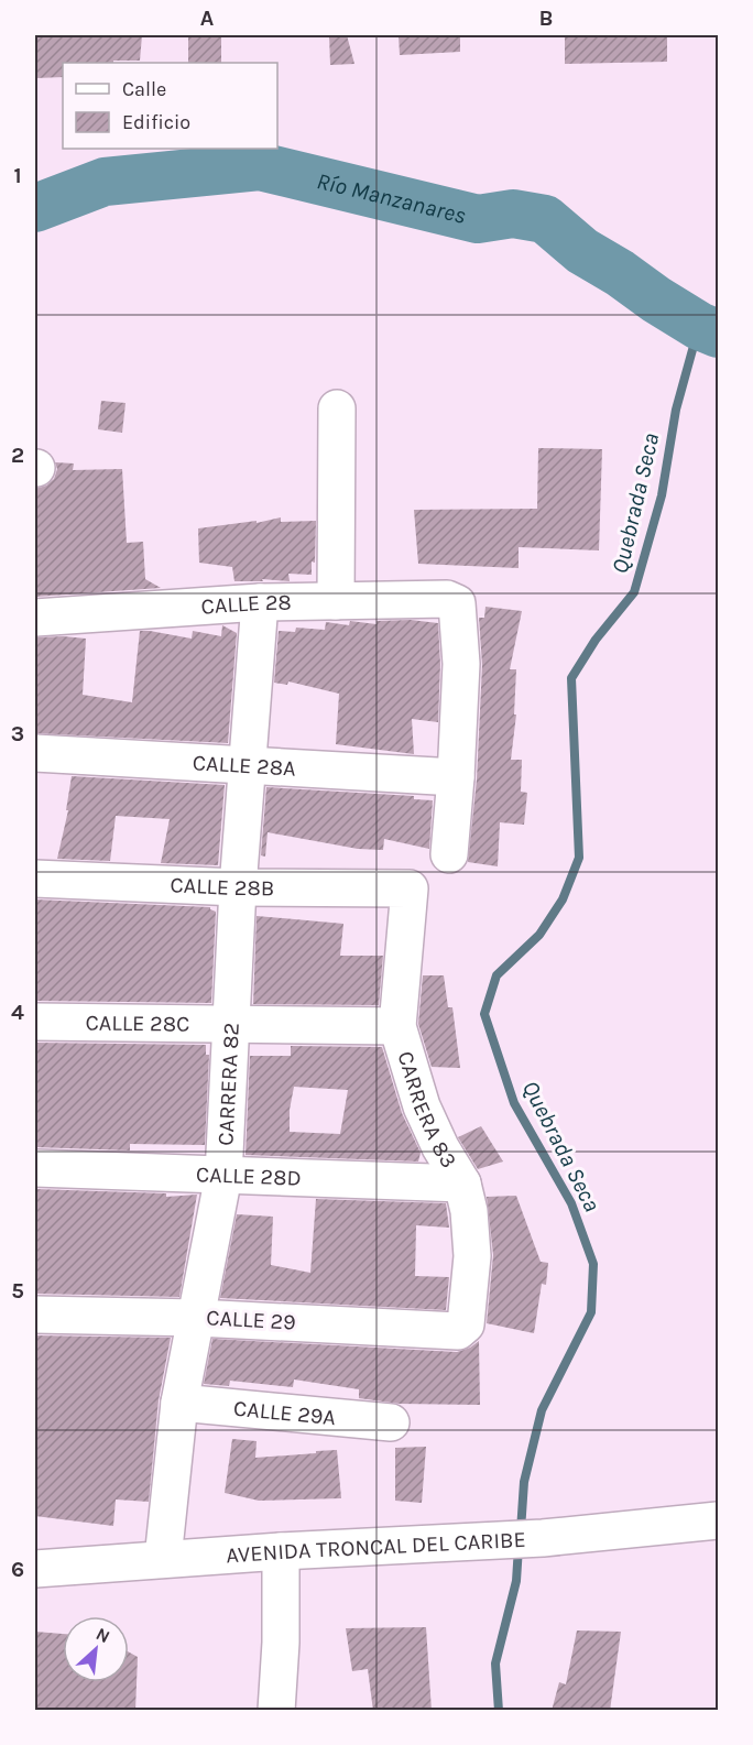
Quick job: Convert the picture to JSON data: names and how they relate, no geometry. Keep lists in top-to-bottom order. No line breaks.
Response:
{"streets":{"main road":["CALLE 28","CALLE 28A","CALLE 28B","CALLE 28C","CARRERA 82","CARRERA 83","CALLE 28D","CALLE 29","CALLE 29A","AVENIDA TRONCAL DEL CARIBE"]},"crossings":[["CALLE 28","CALLE 28A"],["CALLE 28","CARRERA 82"],["CALLE 28A","CARRERA 82"],["CALLE 28B","CARRERA 82"],["CALLE 28B","CARRERA 83"],["CALLE 28C","CARRERA 82"],["CALLE 28C","CARRERA 83"],["CARRERA 82","CALLE 28D"],["CARRERA 82","CALLE 29"],["CARRERA 82","CALLE 29A"],["CARRERA 82","AVENIDA TRONCAL DEL CARIBE"],["CARRERA 83","CALLE 28D"],["CARRERA 83","CALLE 29"]],"water":["Río Manzanares","Quebrada Seca"],"legend":["Calle","Edificio"],"north":"top right","grid":{"columns":["A","B"],"rows":["1","2","3","4","5","6"]}}
